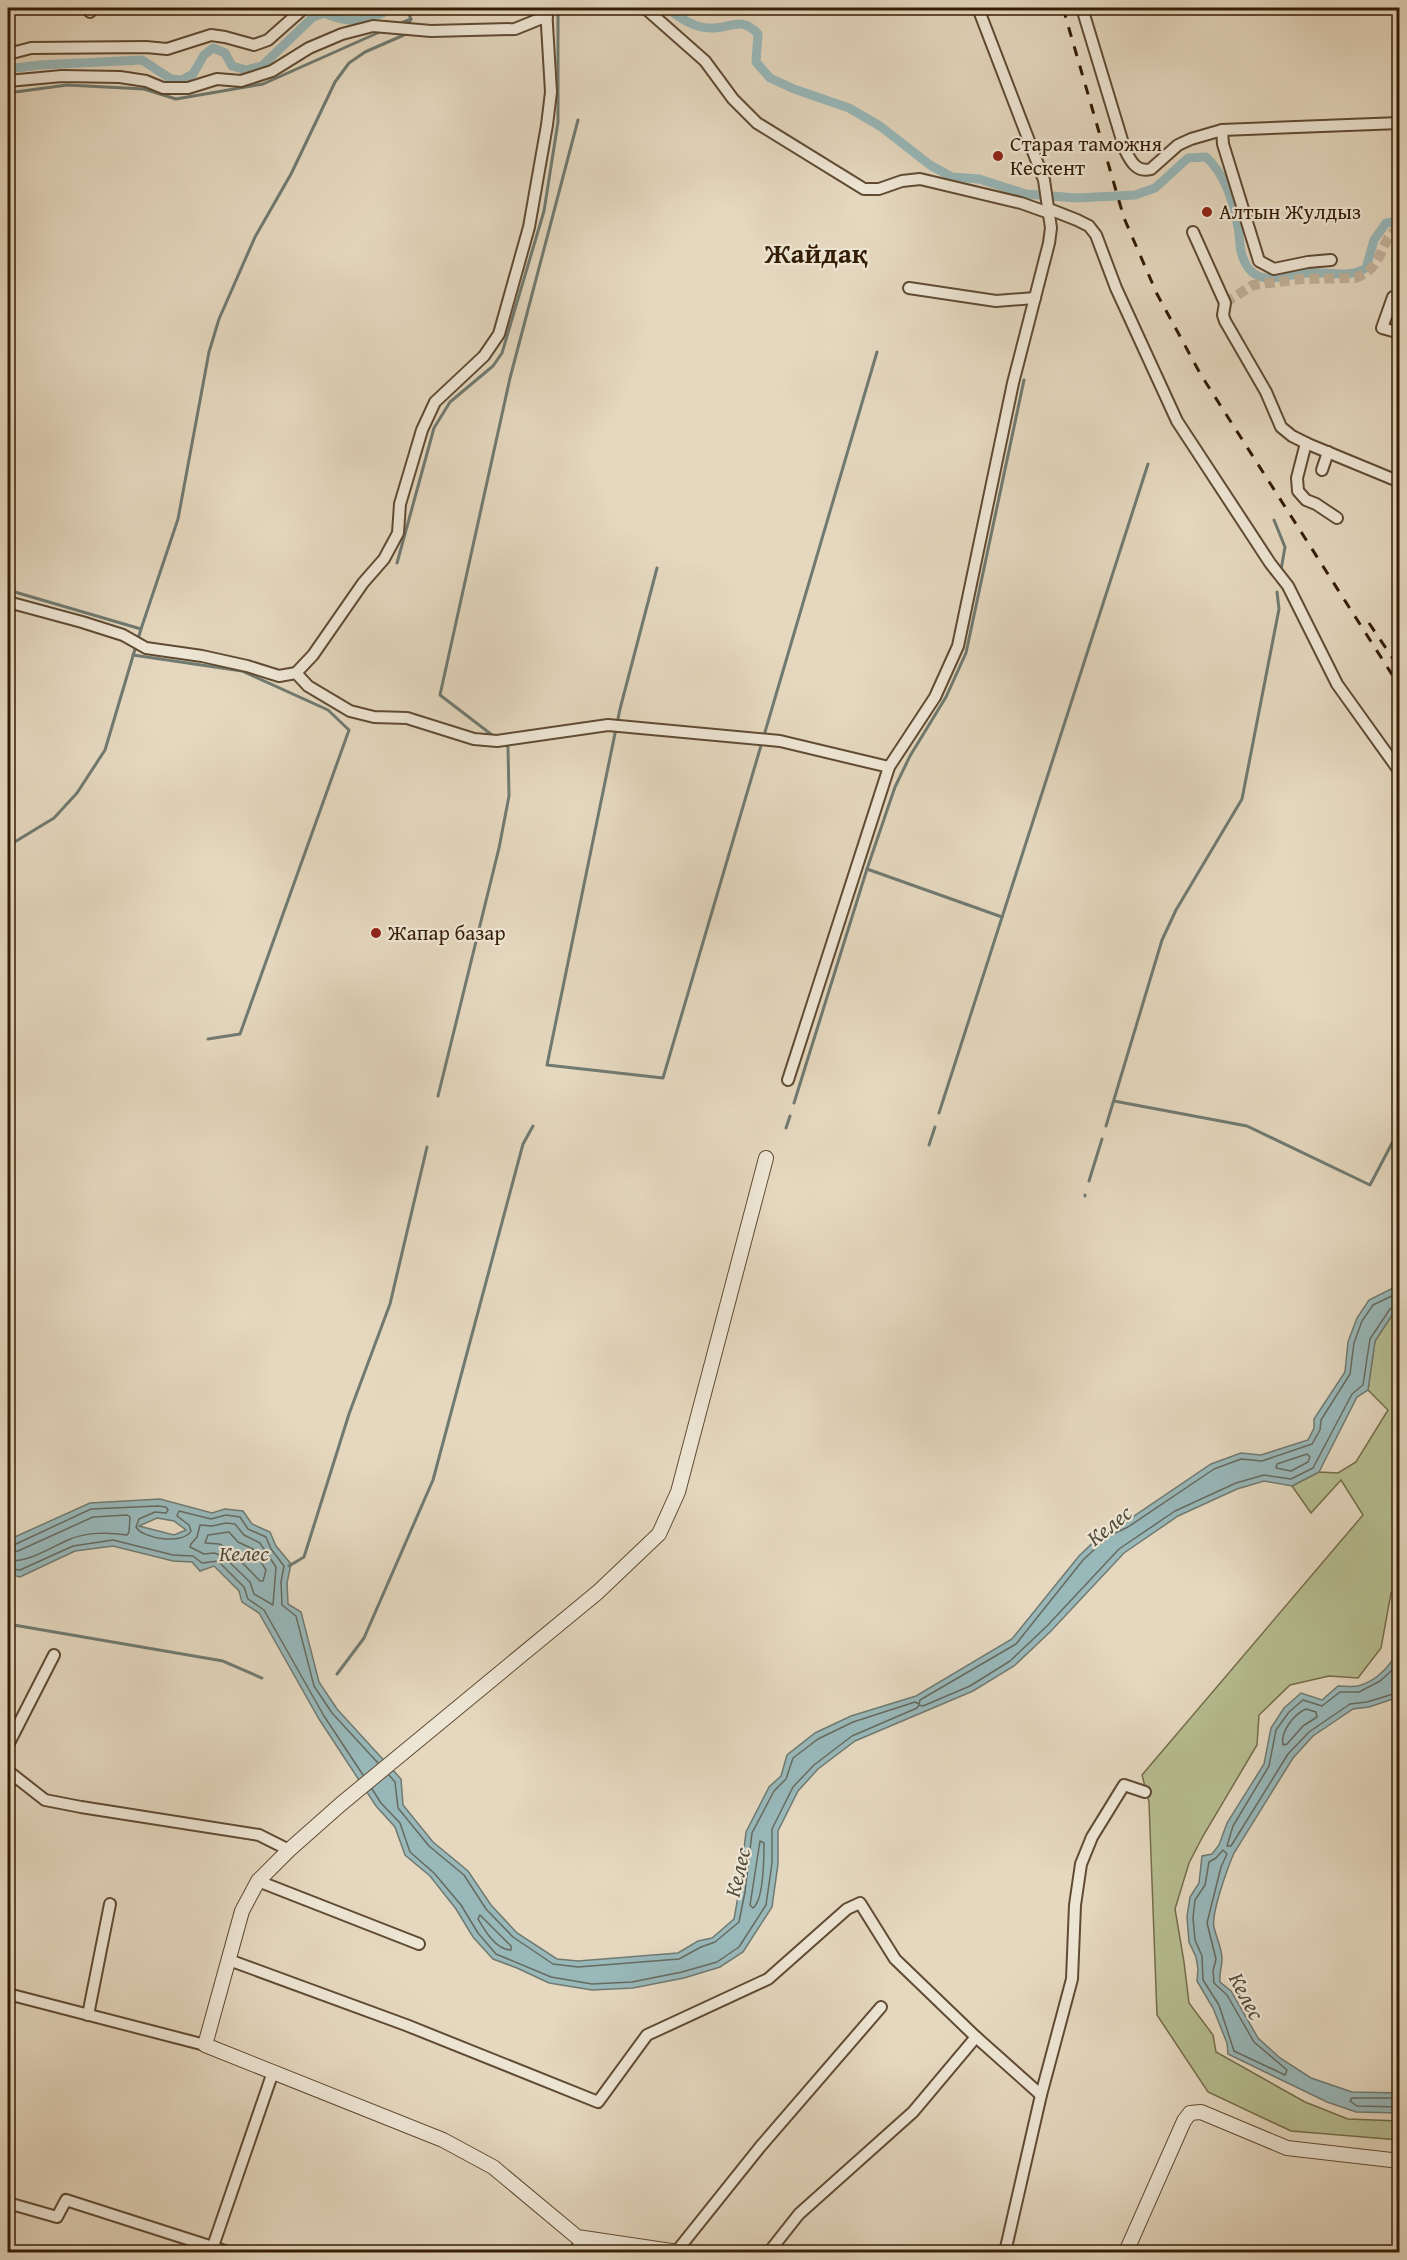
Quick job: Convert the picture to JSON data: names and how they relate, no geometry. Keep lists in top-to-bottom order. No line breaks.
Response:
{"districts":["Жайдақ"],"water":["Келес"],"places":["Старая таможня Кескент","Алтын Жулдыз","Жапар базар"]}
